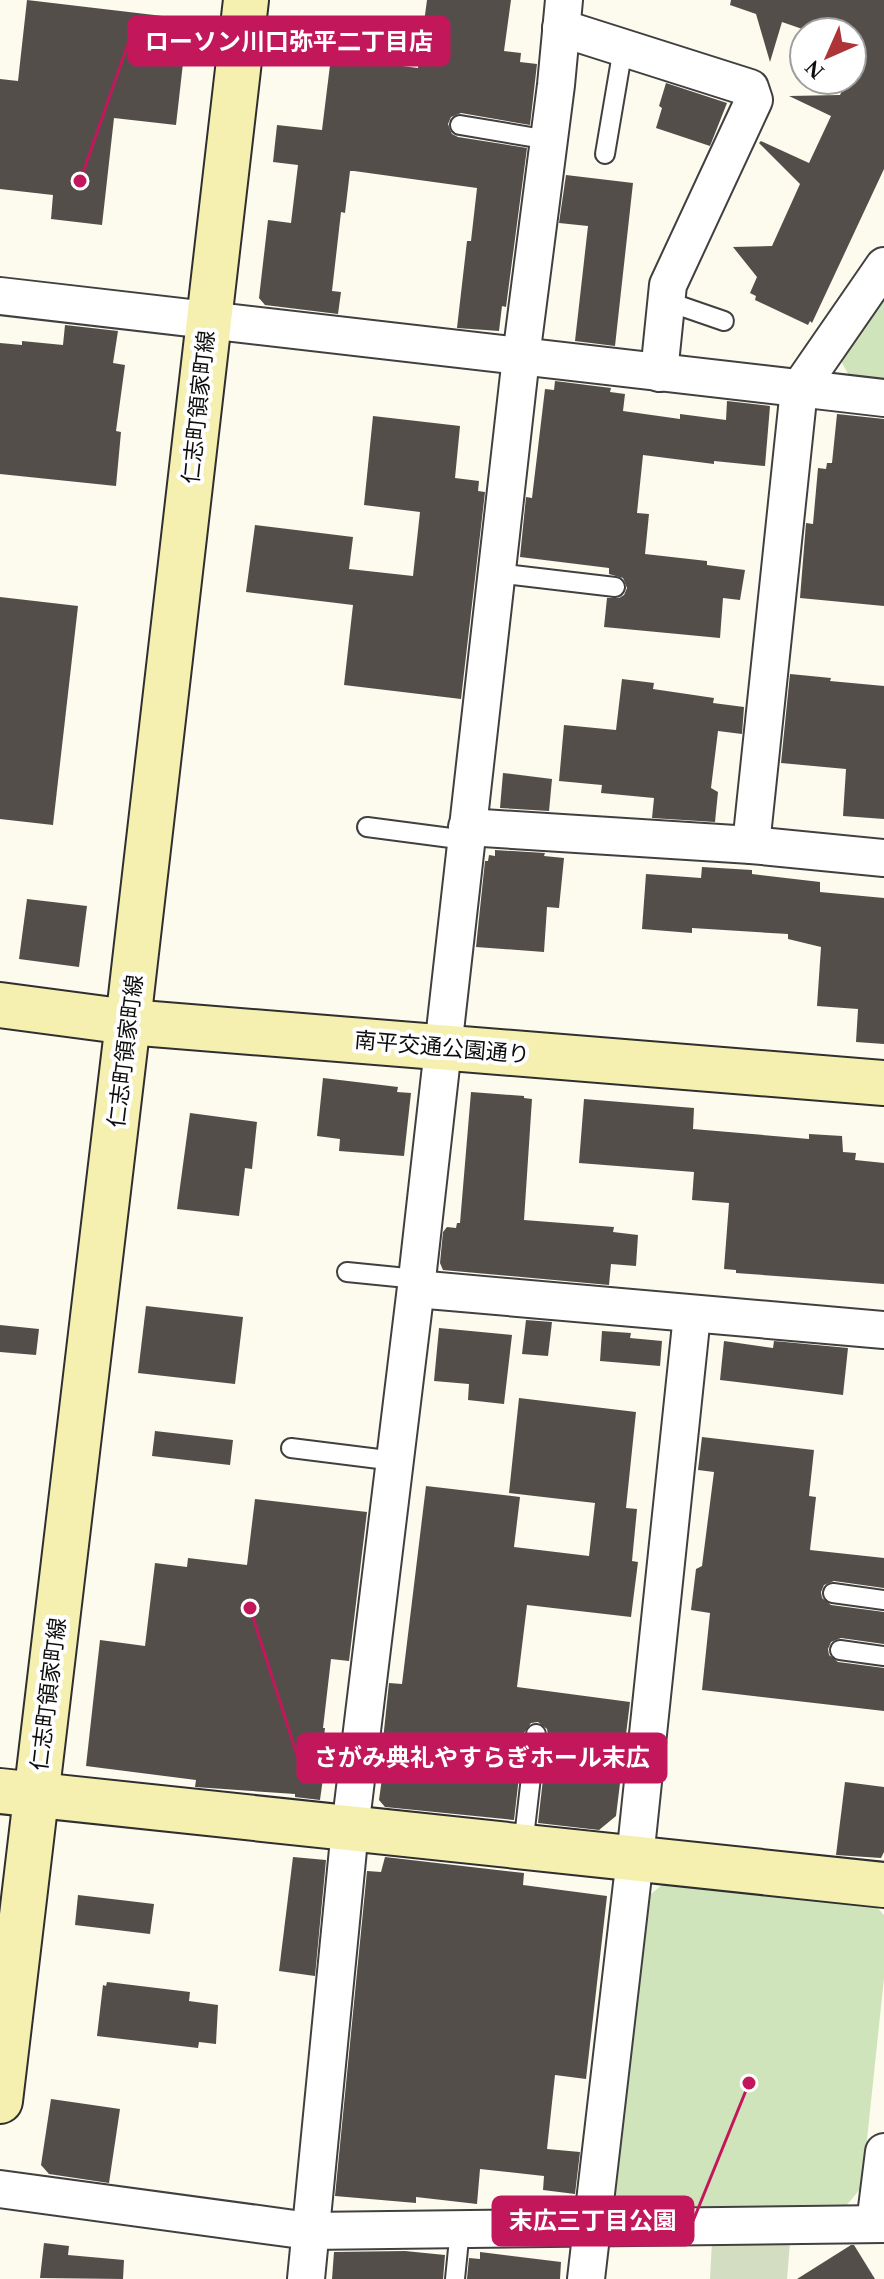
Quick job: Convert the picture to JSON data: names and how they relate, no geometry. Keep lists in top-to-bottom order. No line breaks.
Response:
{"streets":{"street":["仁志町領家町線","南平交通公園通り"]},"crossings":[["仁志町領家町線","南平交通公園通り"]],"places":["ローソン川口弥平二丁目店","さがみ典礼やすらぎホール末広","末広三丁目公園"],"north":"bottom left"}
